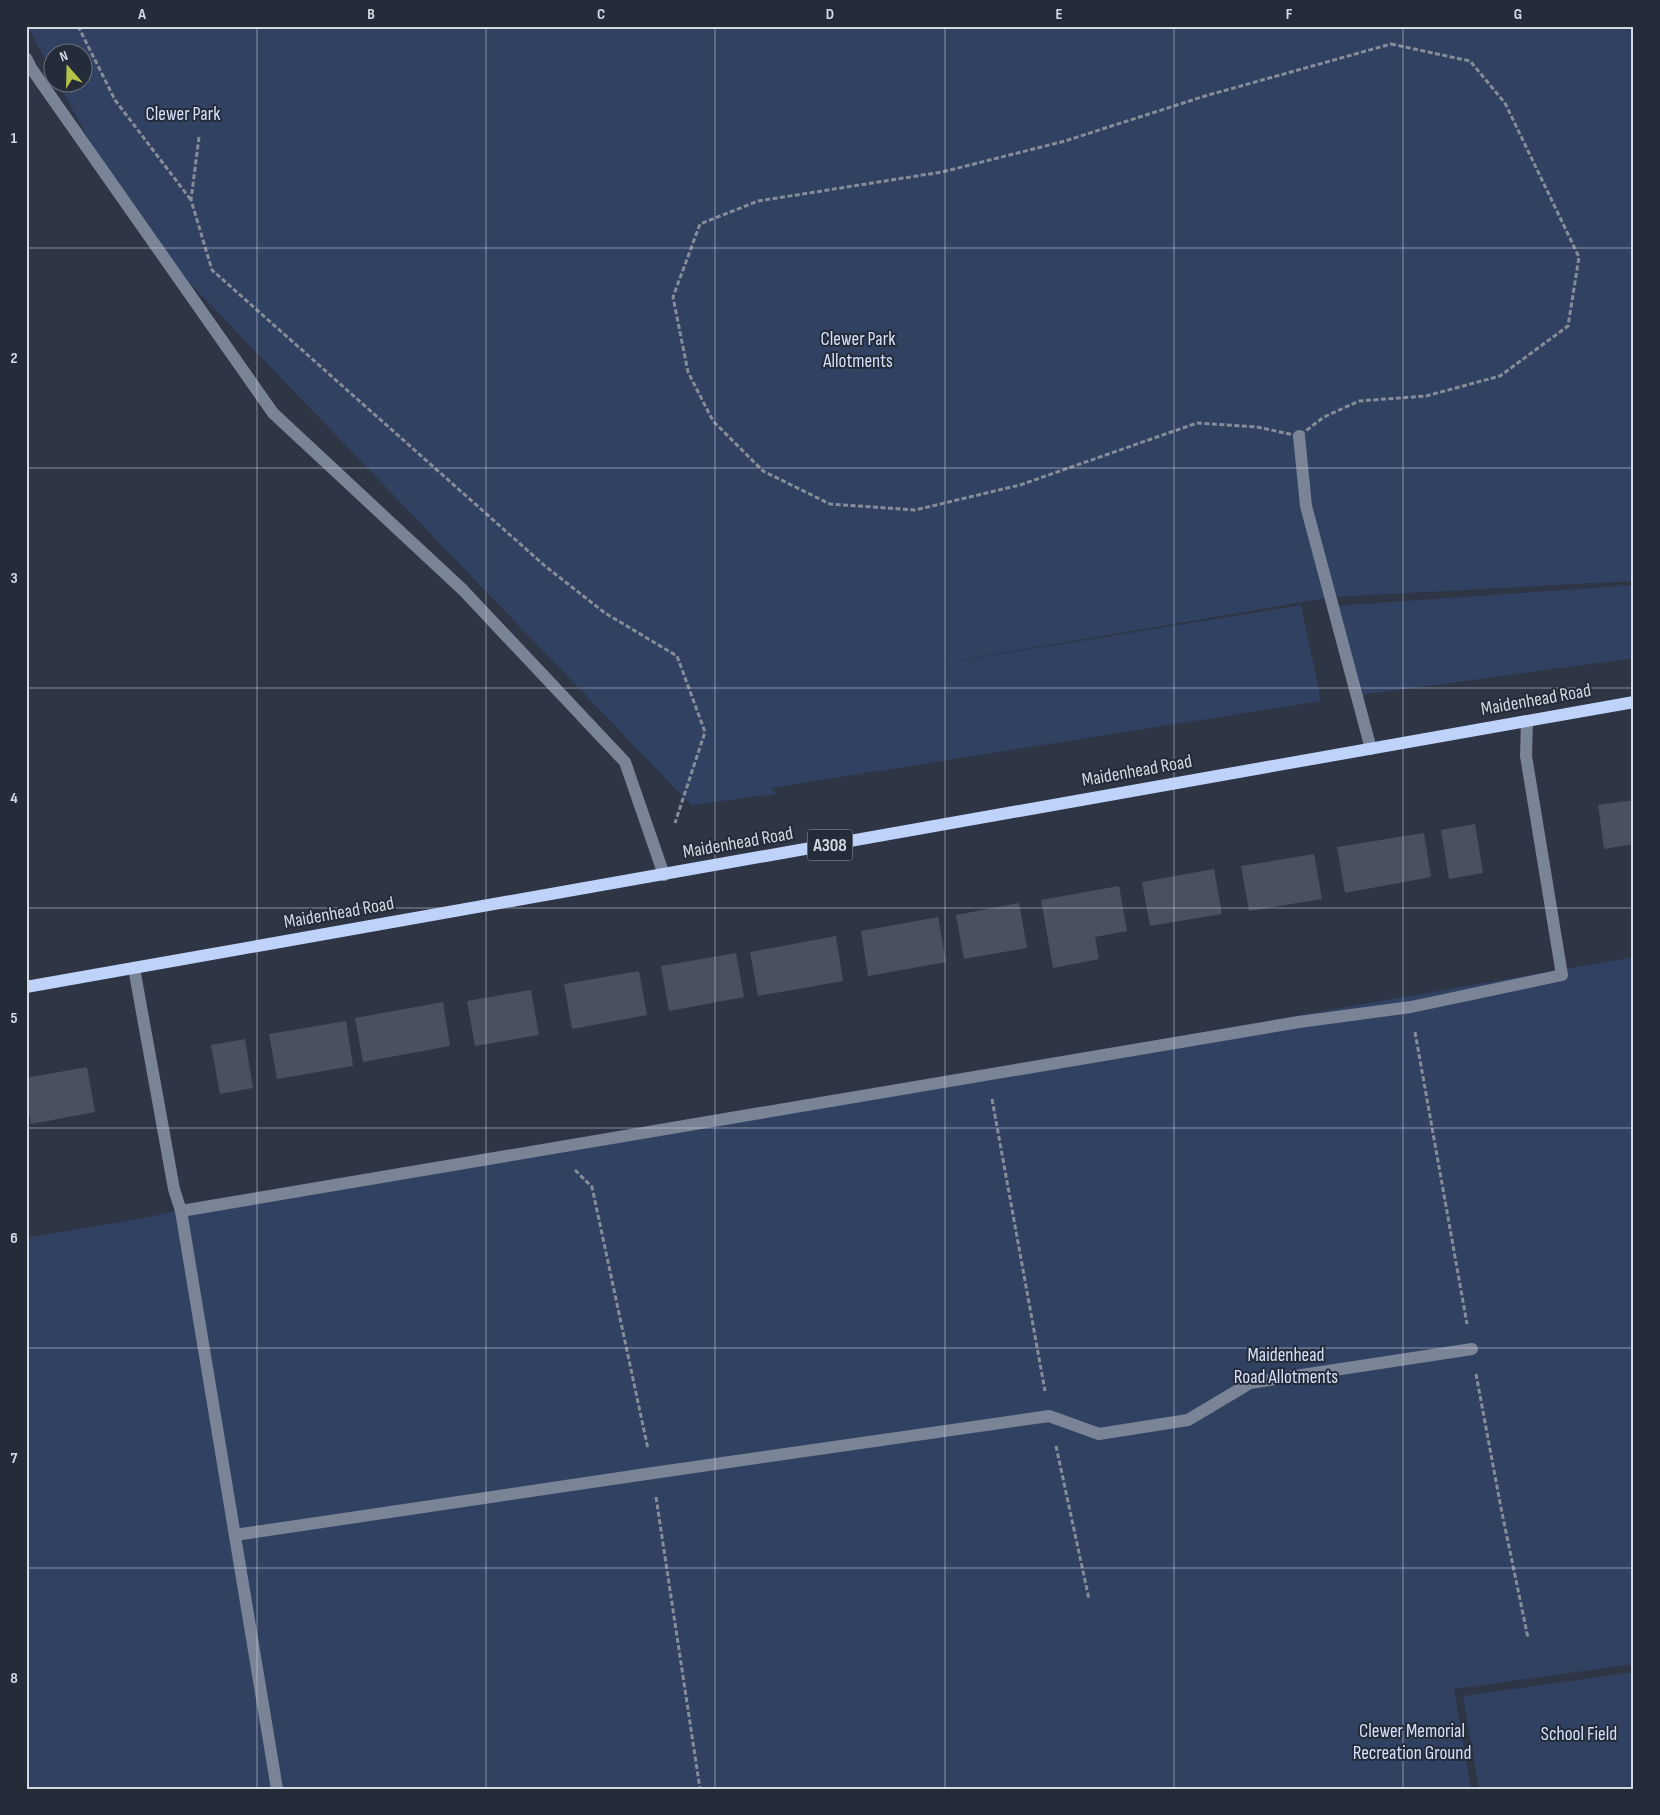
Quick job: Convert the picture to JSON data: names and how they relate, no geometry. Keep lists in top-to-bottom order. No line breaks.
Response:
{"streets":{"main road":["Maidenhead Road","A308"]},"parks":["Clewer Park","Clewer Park Allotments","Maidenhead Road Allotments","Clewer Memorial Recreation Ground","School Field"],"north":"top","grid":{"columns":["A","B","C","D","E","F","G"],"rows":["1","2","3","4","5","6","7","8"]}}
